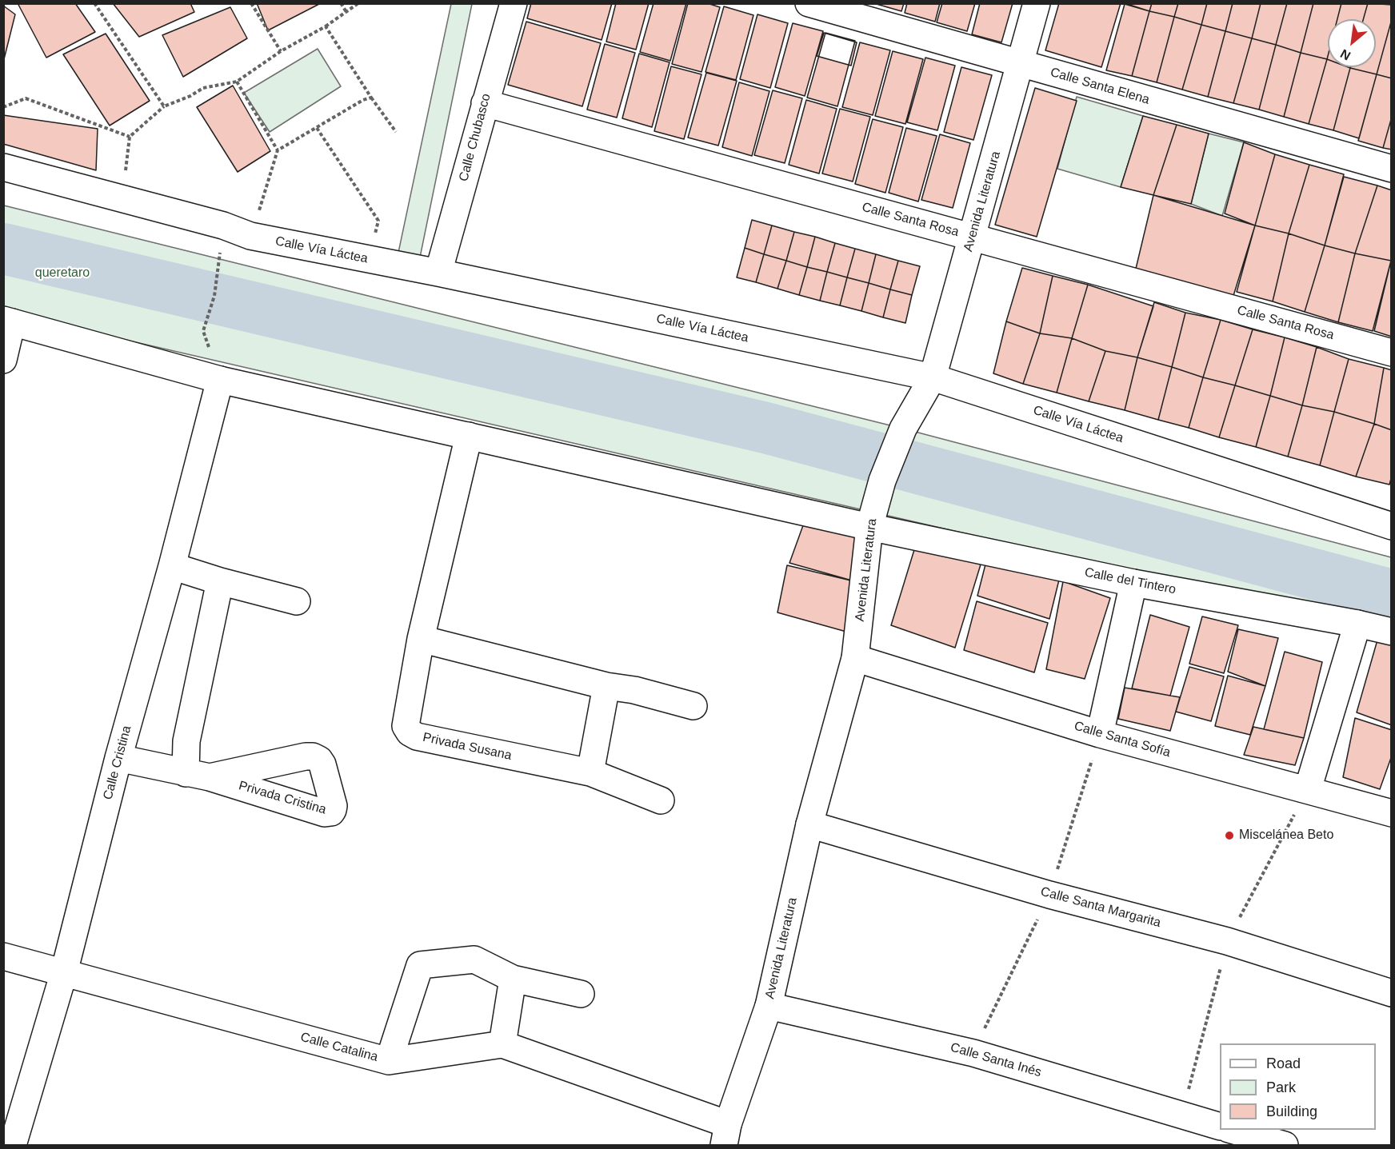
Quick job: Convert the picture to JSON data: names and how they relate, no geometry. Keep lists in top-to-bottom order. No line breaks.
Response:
{"streets":{"street":["Calle Santa Elena","Calle Chubasco","Avenida Literatura","Calle Santa Rosa","Calle Vía Láctea","Calle del Tintero","Calle Santa Sofía","Privada Susana","Calle Cristina","Calle Santa Margarita","Calle Catalina","Calle Santa Inés"]},"crossings":[["Calle Santa Elena","Avenida Literatura"],["Calle Chubasco","Calle Santa Rosa"],["Calle Chubasco","Calle Vía Láctea"],["Avenida Literatura","Calle Santa Rosa"],["Avenida Literatura","Calle Vía Láctea"],["Avenida Literatura","Calle del Tintero"],["Avenida Literatura","Calle Santa Sofía"],["Avenida Literatura","Calle Santa Margarita"],["Avenida Literatura","Calle Catalina"],["Avenida Literatura","Calle Santa Inés"],["Calle Cristina","Calle Catalina"]],"parks":["queretaro"],"places":["Miscelánea Beto"],"legend":["Road","Park","Building"],"north":"bottom left"}
